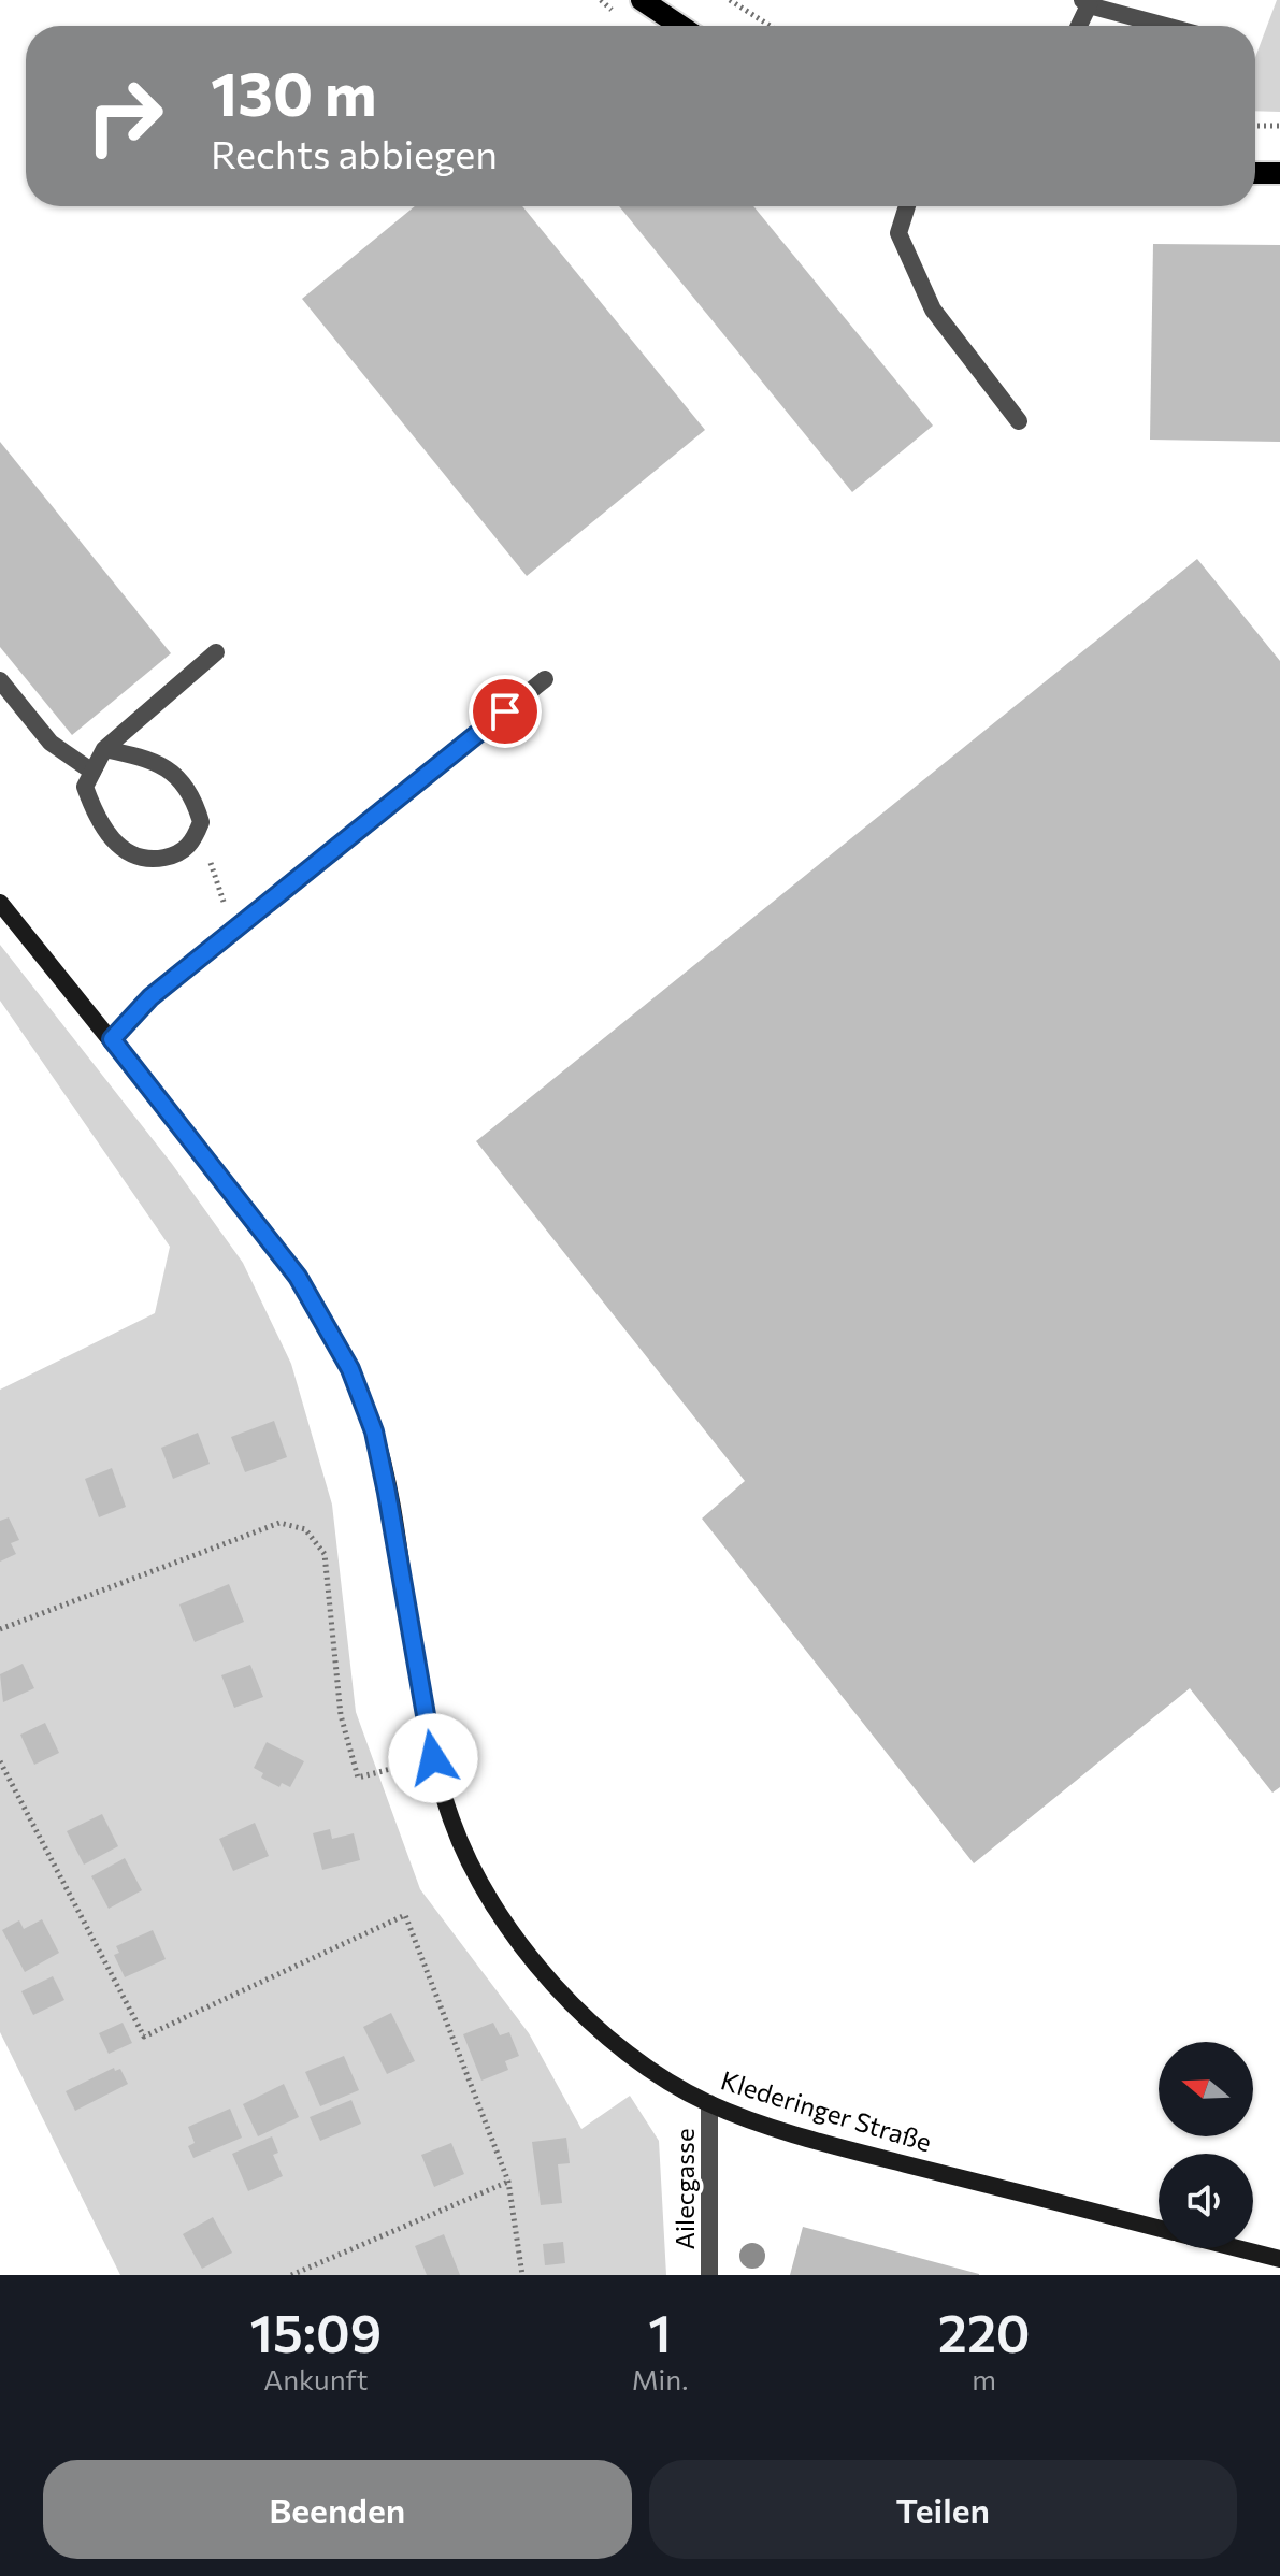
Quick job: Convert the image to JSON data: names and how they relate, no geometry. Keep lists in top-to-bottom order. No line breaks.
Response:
{"streets":{"street":["Klederinger Straße","Ailecgasse"]},"crossings":[["Klederinger Straße","Ailecgasse"]],"north":"left","page":{"turn":["130 m","Rechts abbiegen"],"eta":["15:09","Ankunft","1","Min.","220","m"],"buttons":["Beenden","Teilen"]}}
